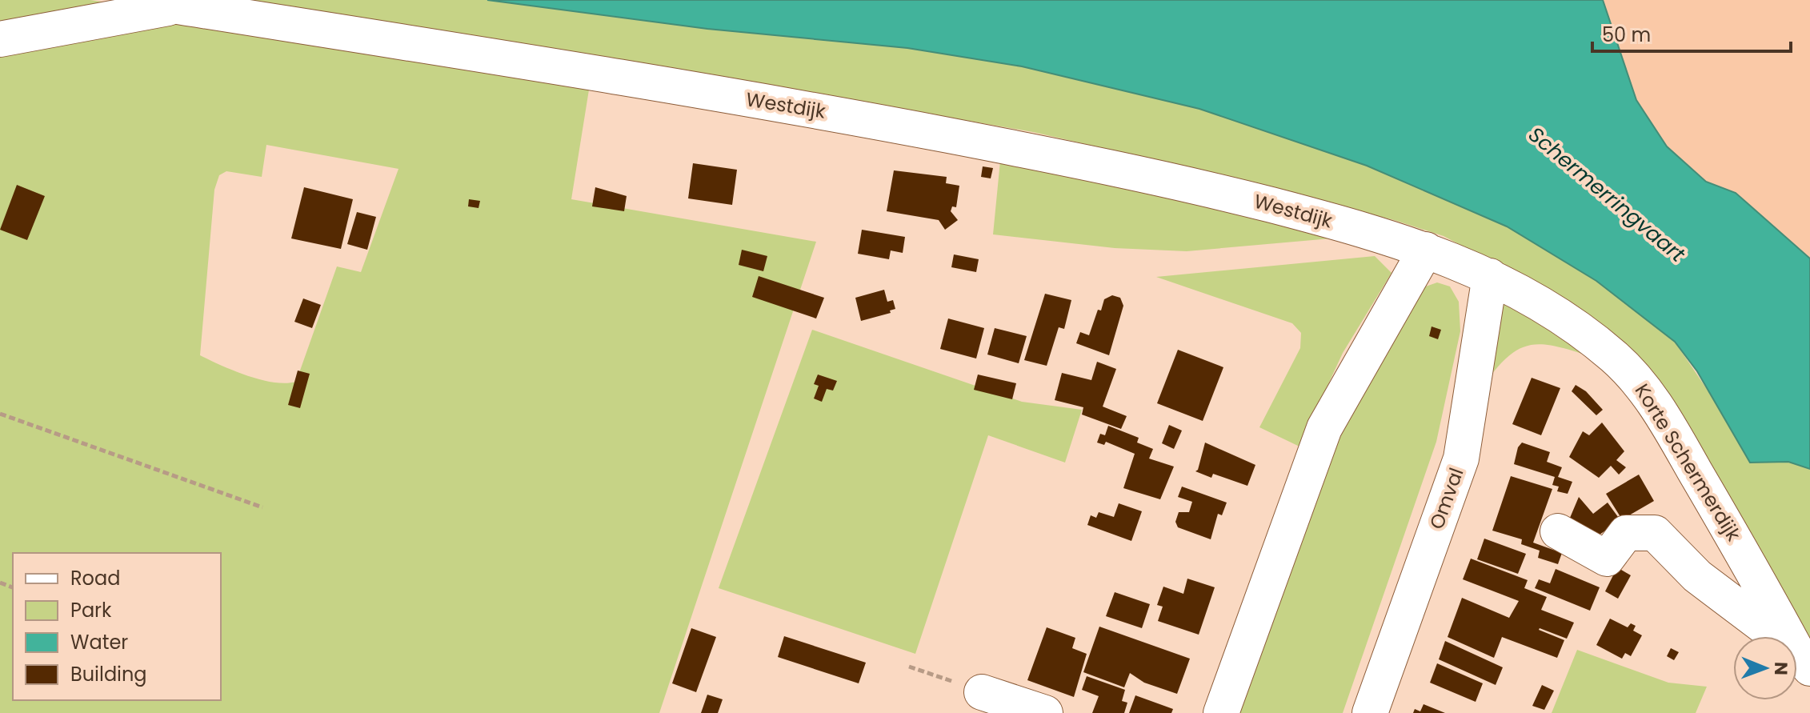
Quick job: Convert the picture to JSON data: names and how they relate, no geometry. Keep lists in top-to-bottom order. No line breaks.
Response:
{"streets":{"street":["Westdijk","Korte Schermerdijk","Omval"]},"crossings":[["Westdijk","Korte Schermerdijk"],["Westdijk","Omval"],["Korte Schermerdijk","Omval"]],"water":["Schermerringvaart"],"legend":["Road","Park","Water","Building"],"scale_bar":"50 m","north":"right"}
